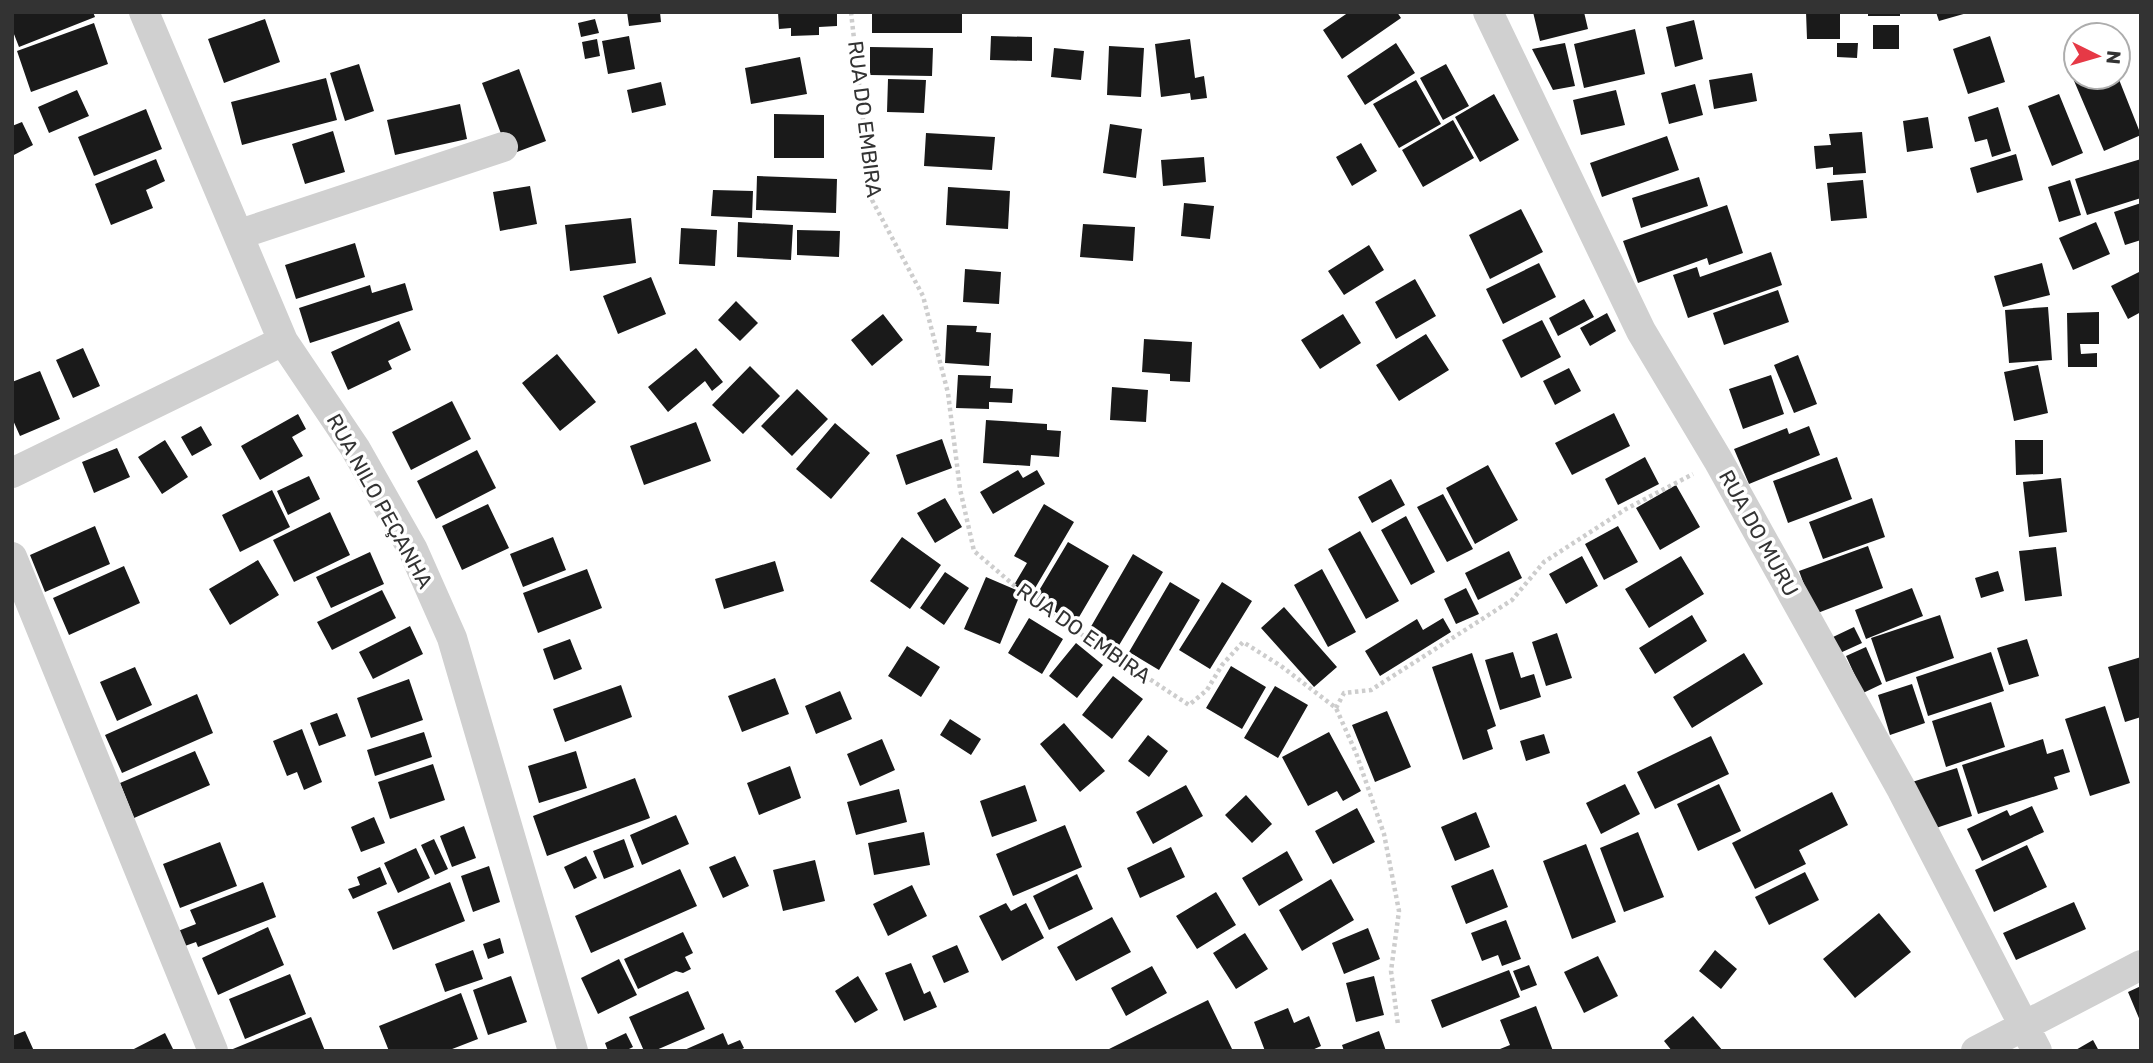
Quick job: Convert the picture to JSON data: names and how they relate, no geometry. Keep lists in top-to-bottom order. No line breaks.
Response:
{"streets":{"street":["RUA NILO PEÇANHA","RUA DO MURU"],"path":["RUA DO EMBIRA"]},"north":"right"}
